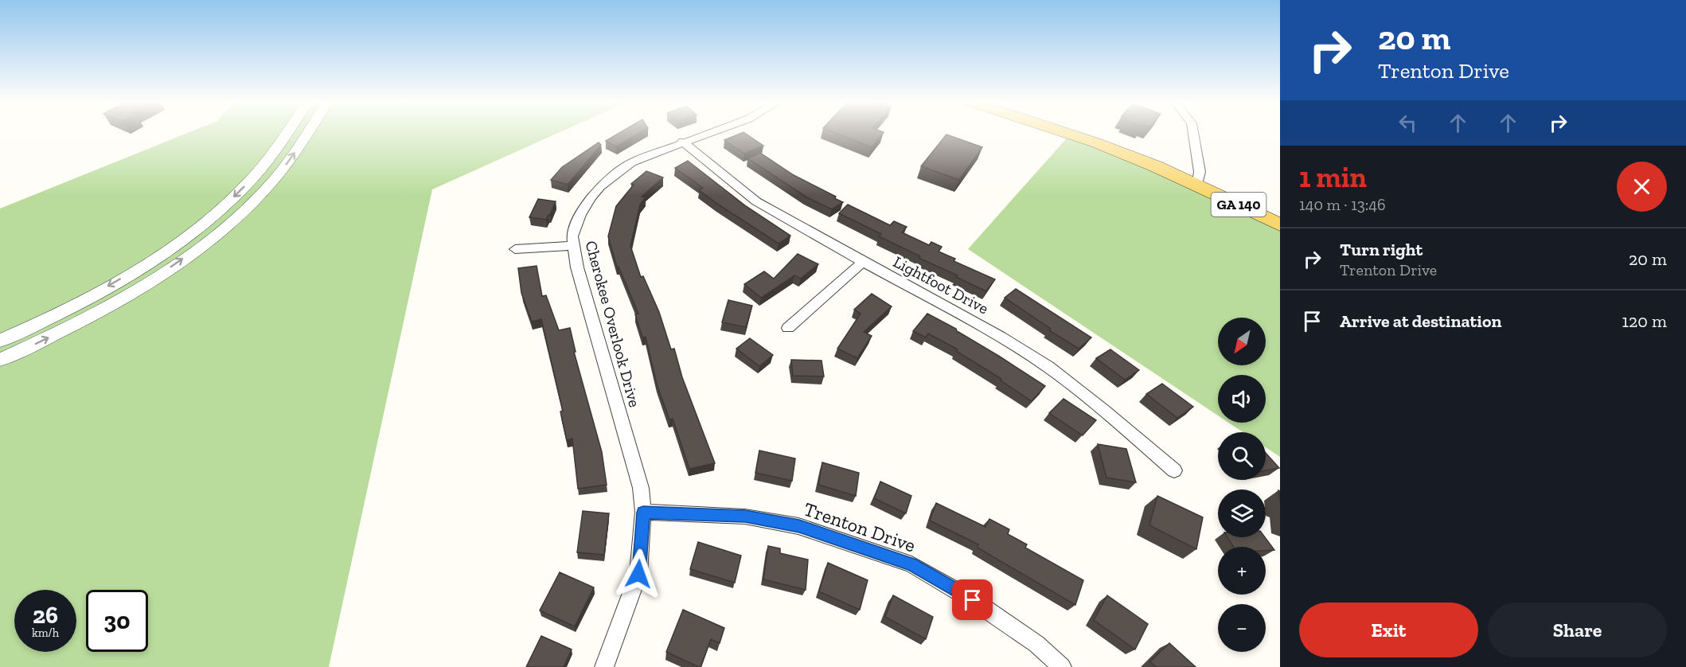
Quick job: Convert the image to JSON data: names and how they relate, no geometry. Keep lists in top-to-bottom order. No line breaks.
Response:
{"streets":{"main road":["GA 140"],"street":["Lightfoot Drive","Cherokee Overlook Drive","Trenton Drive"]},"crossings":[["Lightfoot Drive","Cherokee Overlook Drive"],["Cherokee Overlook Drive","Trenton Drive"]],"north":"bottom left","page":{"turn":["20 m","Trenton Drive"],"heading":["1 min","140 m · 13:46"],"list":[{"name":"Turn right","note":"Trenton Drive","value":"20 m"},{"name":"Arrive at destination","value":"120 m"}],"map_buttons":["+","−"],"speed":"26 km/h","limit":"30","buttons":["Exit","Share"]}}
